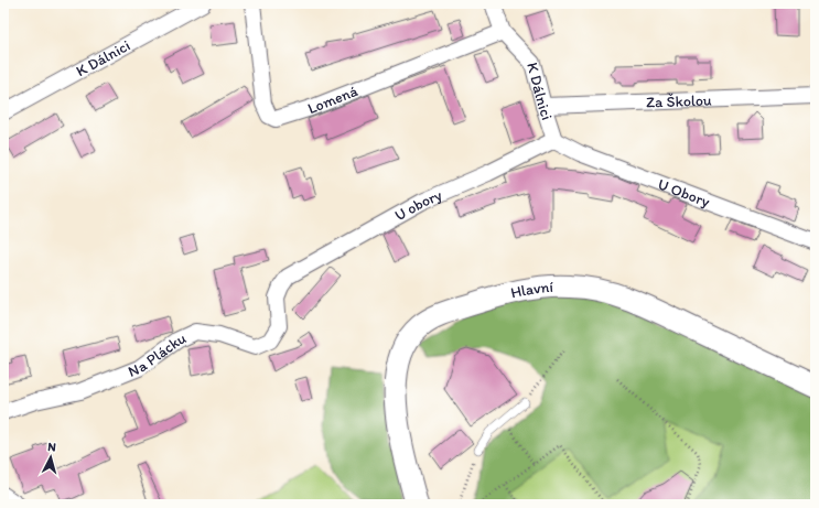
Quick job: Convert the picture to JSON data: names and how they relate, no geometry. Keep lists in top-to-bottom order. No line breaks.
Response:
{"streets":{"street":["K Dálnici","Lomená","Za Školou","U Obory","U obory","Hlavní","Na Plácku"]},"crossings":[["K Dálnici","Lomená"],["K Dálnici","Za Školou"],["K Dálnici","U Obory"],["K Dálnici","U obory"],["U Obory","U obory"],["U obory","Na Plácku"]],"north":"top"}
